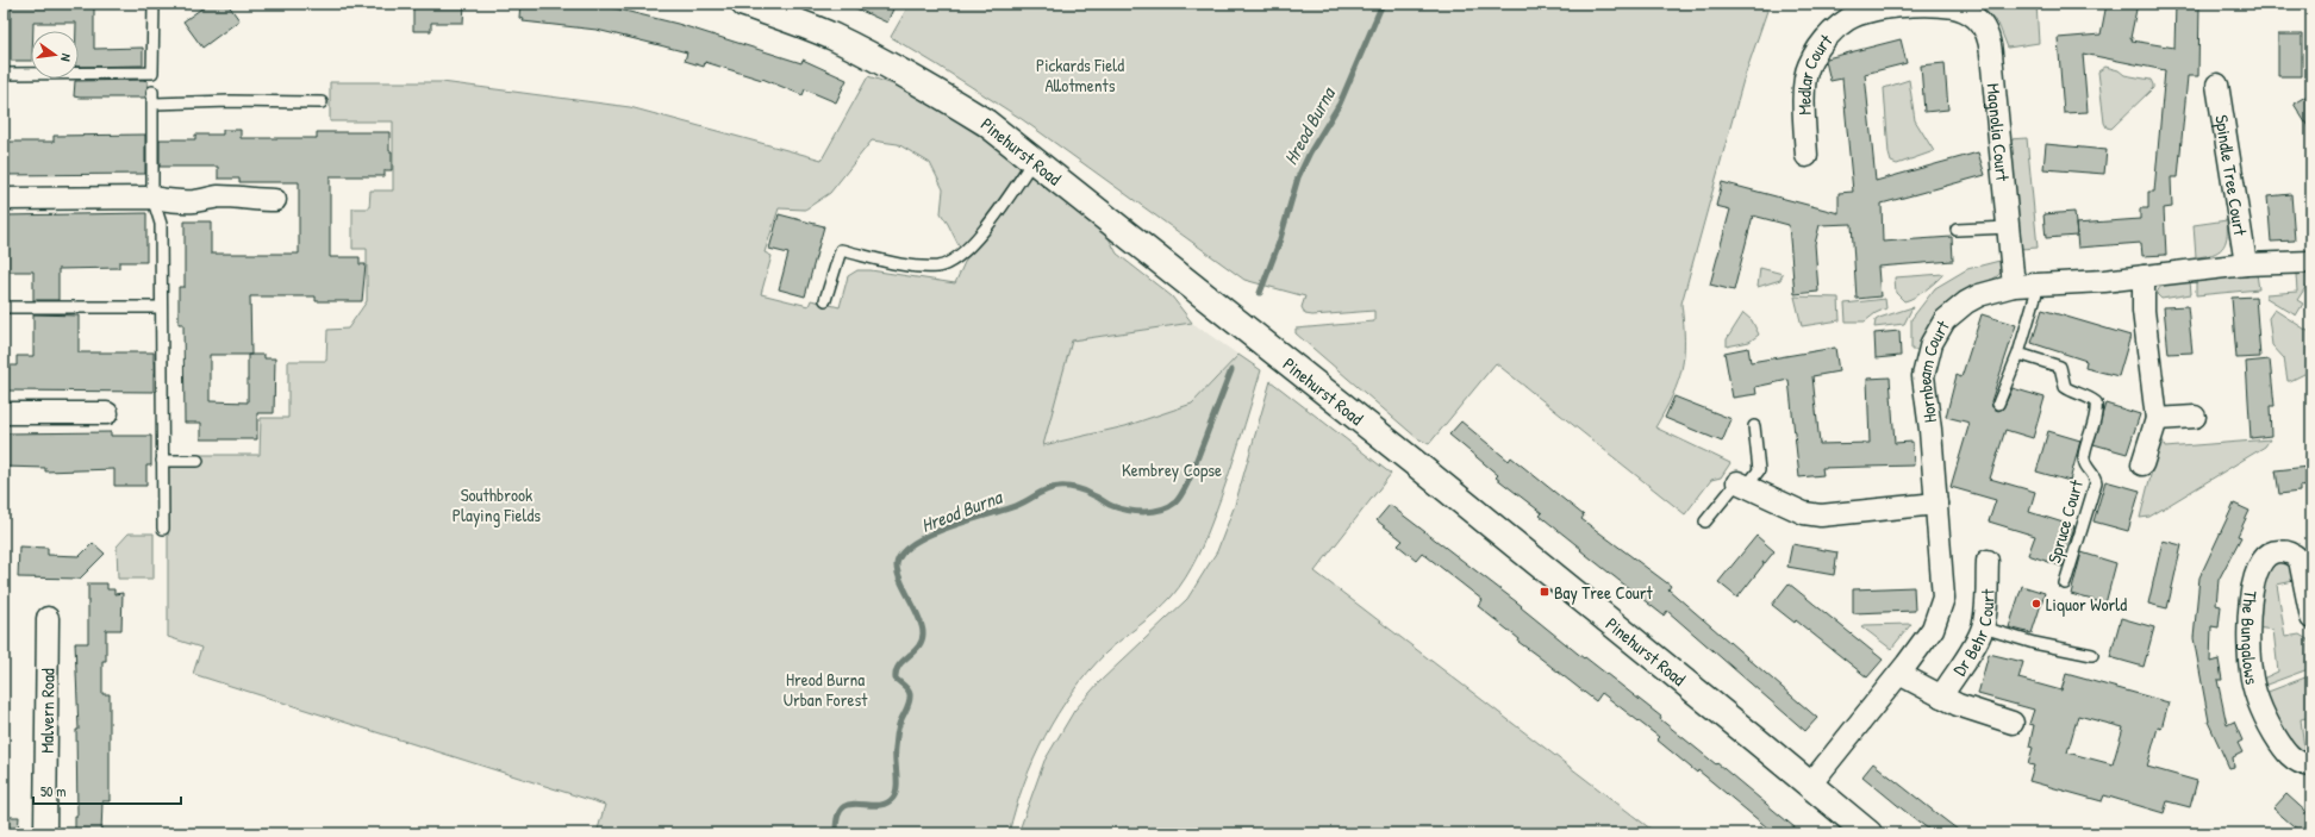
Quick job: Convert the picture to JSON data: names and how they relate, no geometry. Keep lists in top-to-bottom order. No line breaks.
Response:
{"streets":{"street":["Medlar Court","Magnolia Court","Pinehurst Road","Spindle Tree Court","Hornbeam Court","Dr Behr Court","The Bungalows","Malvern Road"],"lane":["Spruce Court"]},"crossings":[["Medlar Court","Magnolia Court"],["Magnolia Court","Hornbeam Court"]],"water":["Hreod Burna"],"parks":["Pickards Field Allotments","Kembrey Copse","Southbrook Playing Fields","Hreod Burna Urban Forest"],"places":{"transit":["Bay Tree Court"],"other":["Liquor World"]},"scale_bar":"50 m","north":"right"}
